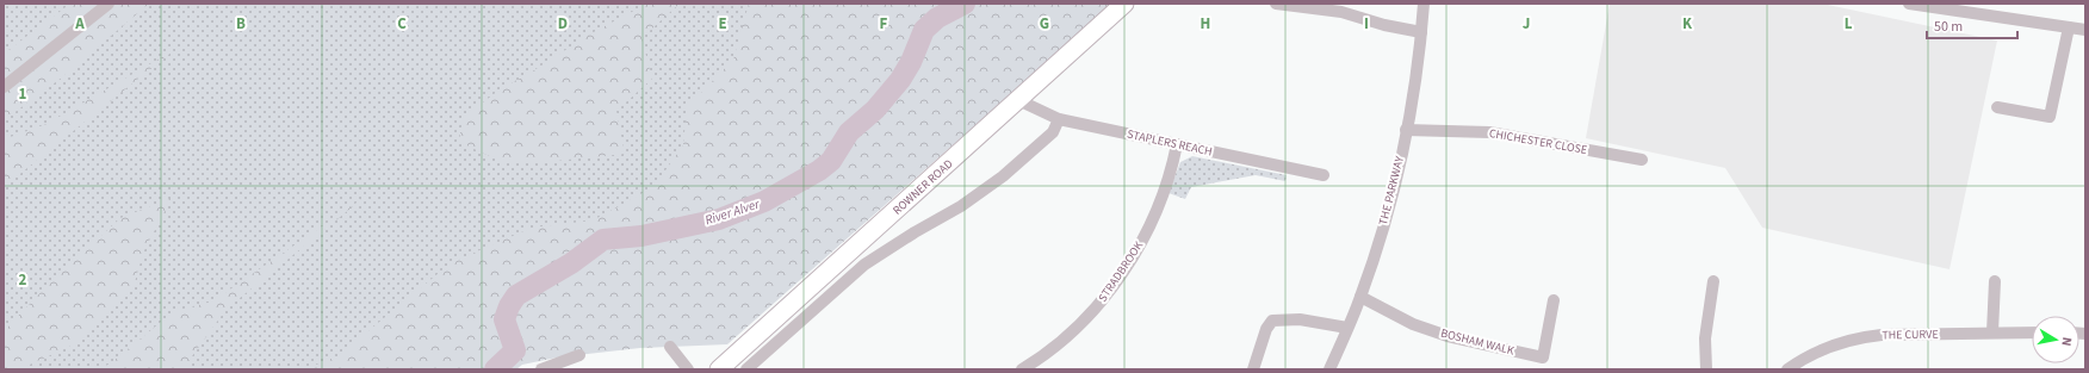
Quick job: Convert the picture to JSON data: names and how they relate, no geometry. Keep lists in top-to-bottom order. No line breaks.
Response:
{"streets":{"main road":["ROWNER ROAD"],"street":["CHICHESTER CLOSE","STAPLERS REACH","THE PARKWAY","STRADBROOK","THE CURVE","BOSHAM WALK"]},"crossings":[["CHICHESTER CLOSE","THE PARKWAY"],["STAPLERS REACH","ROWNER ROAD"],["STAPLERS REACH","STRADBROOK"],["THE PARKWAY","BOSHAM WALK"]],"water":["River Alver"],"scale_bar":"50 m","north":"right","grid":{"columns":["A","B","C","D","E","F","G","H","I","J","K","L"],"rows":["1","2"]}}
